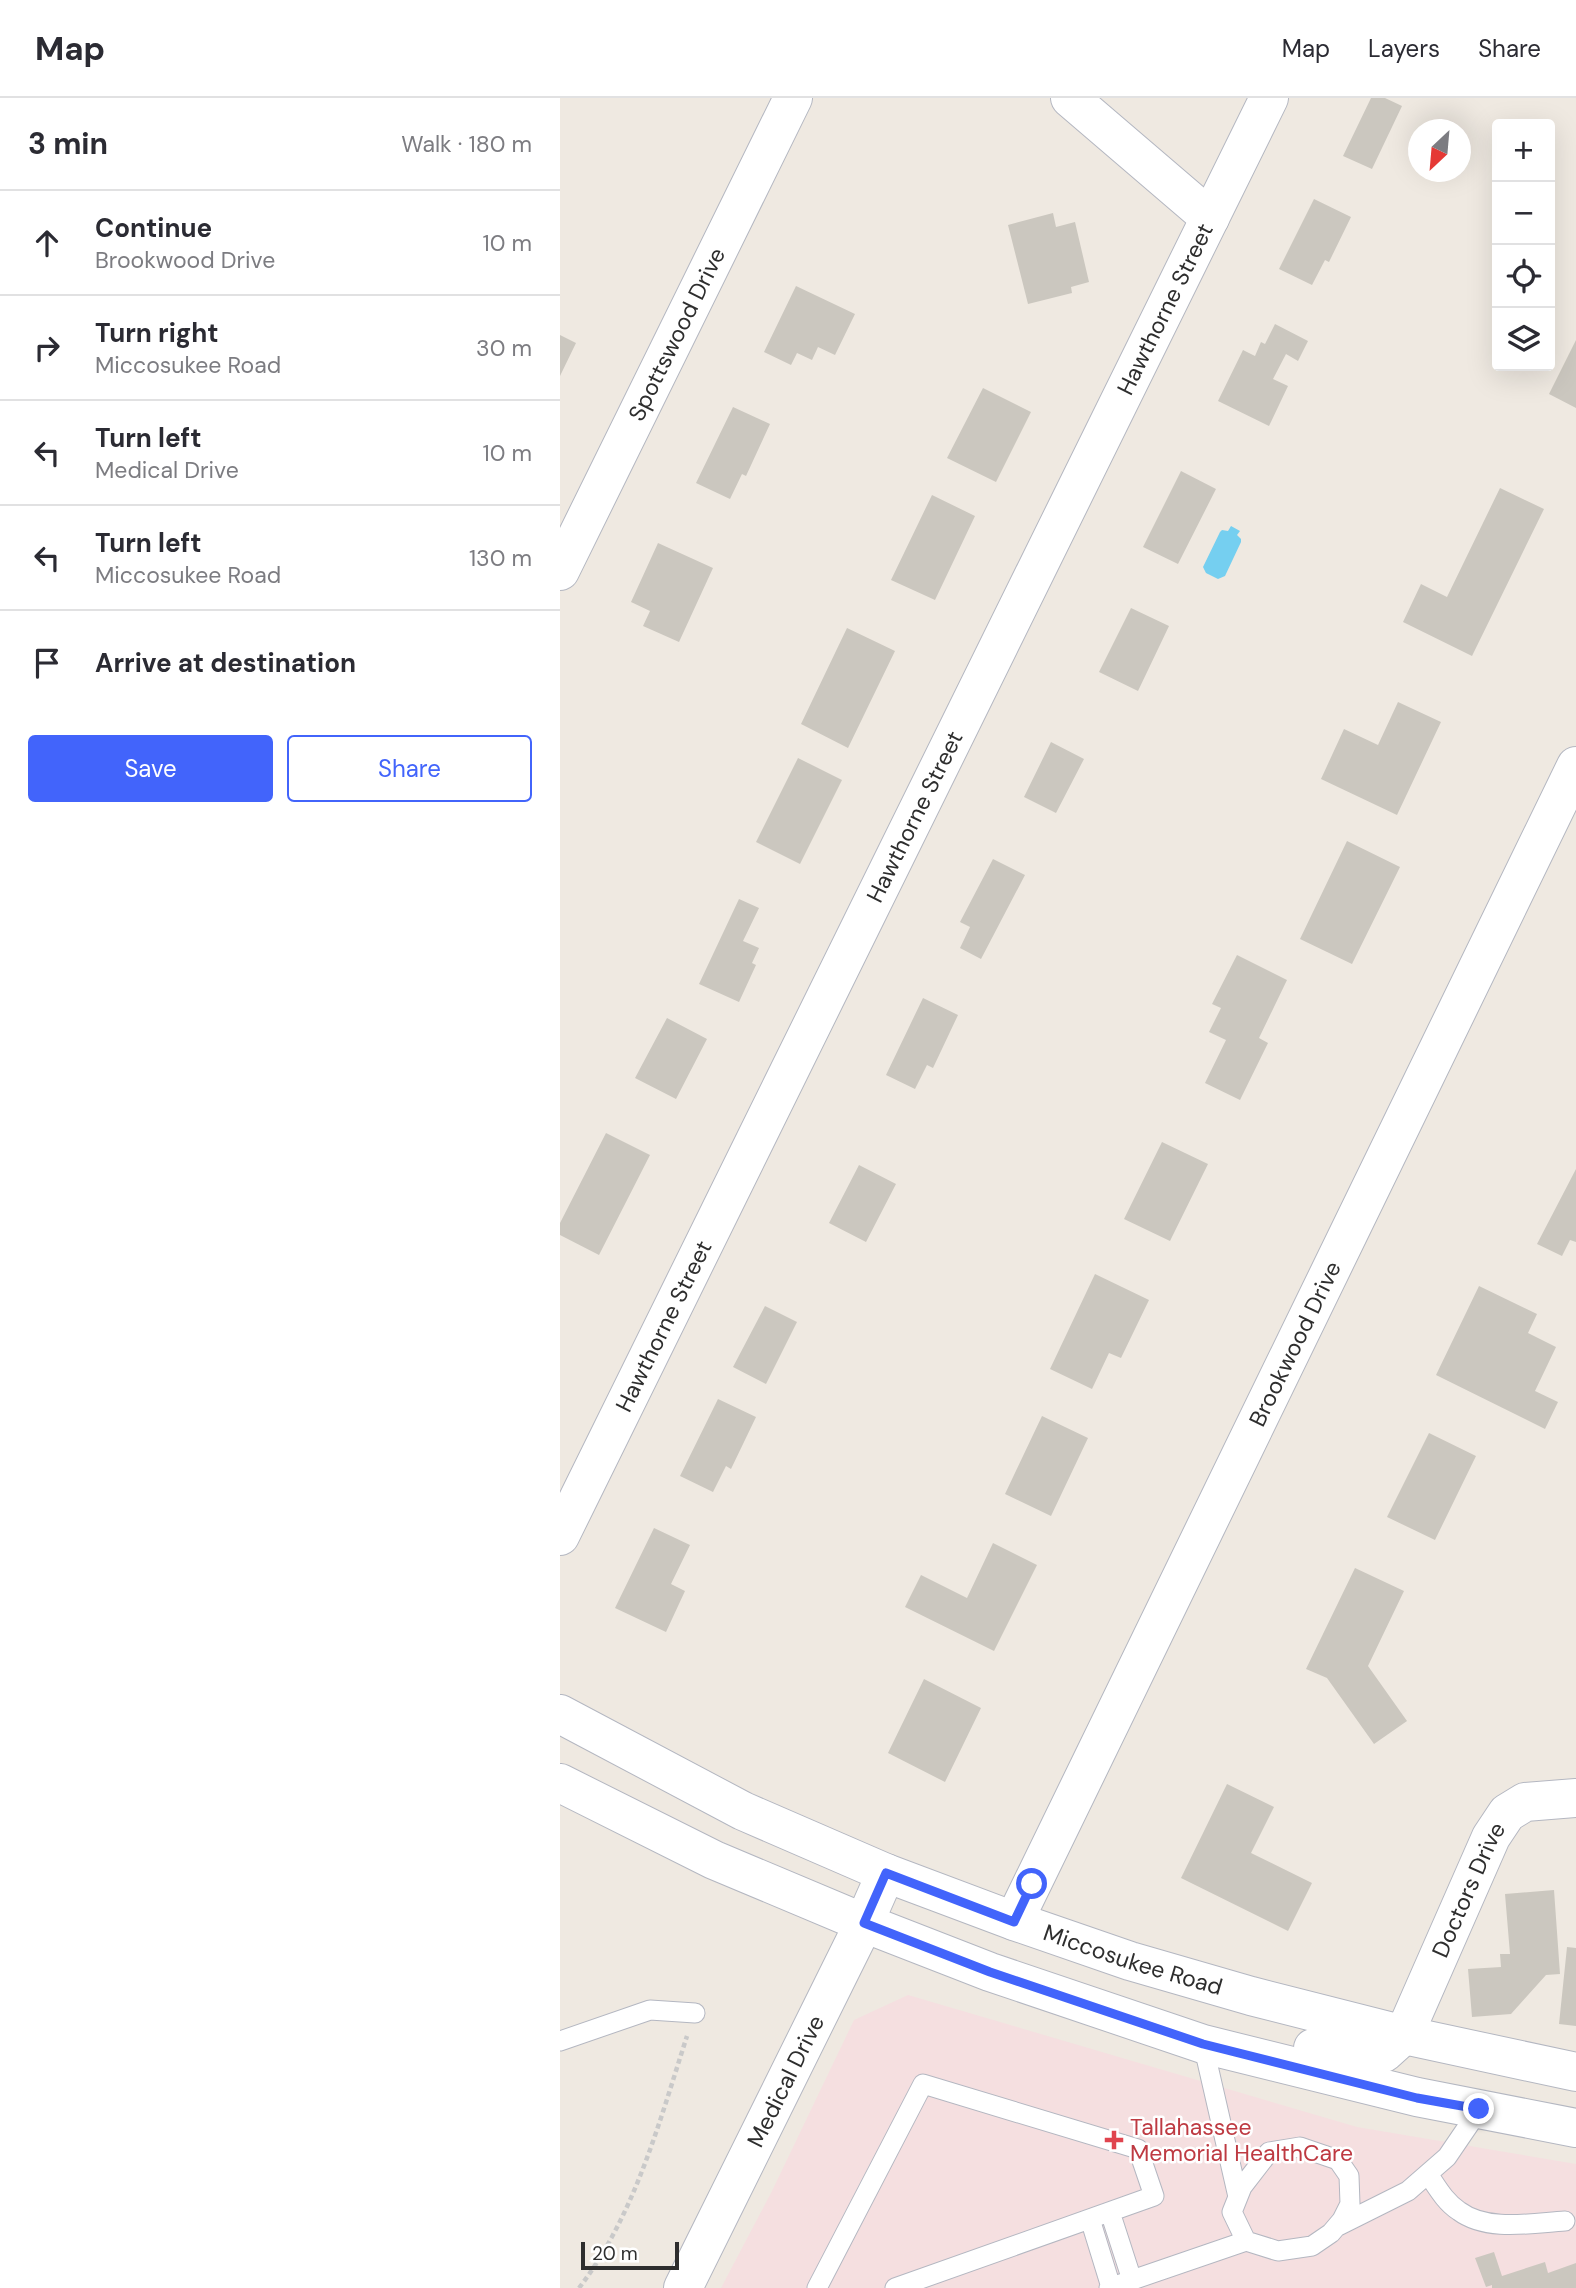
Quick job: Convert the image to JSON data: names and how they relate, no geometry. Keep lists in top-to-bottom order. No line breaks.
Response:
{"streets":{"street":["Hawthorne Street","Spottswood Drive","Brookwood Drive","Doctors Drive","Miccosukee Road","Medical Drive"]},"crossings":[["Brookwood Drive","Miccosukee Road"],["Doctors Drive","Miccosukee Road"],["Miccosukee Road","Medical Drive"]],"places":{"health":["Tallahassee Memorial HealthCare"]},"scale_bar":"20 m","north":"bottom left","page":{"header":"Map","nav":["Map","Layers","Share"],"heading":["3 min","Walk · 180 m"],"map_buttons":["+","−"],"list":[["Continue","Brookwood Drive","10 m"],["Turn right","Miccosukee Road","30 m"],["Turn left","Medical Drive","10 m"],["Turn left","Miccosukee Road","130 m"],"Arrive at destination"],"buttons":["Save","Share"],"scale":"20 m"}}
